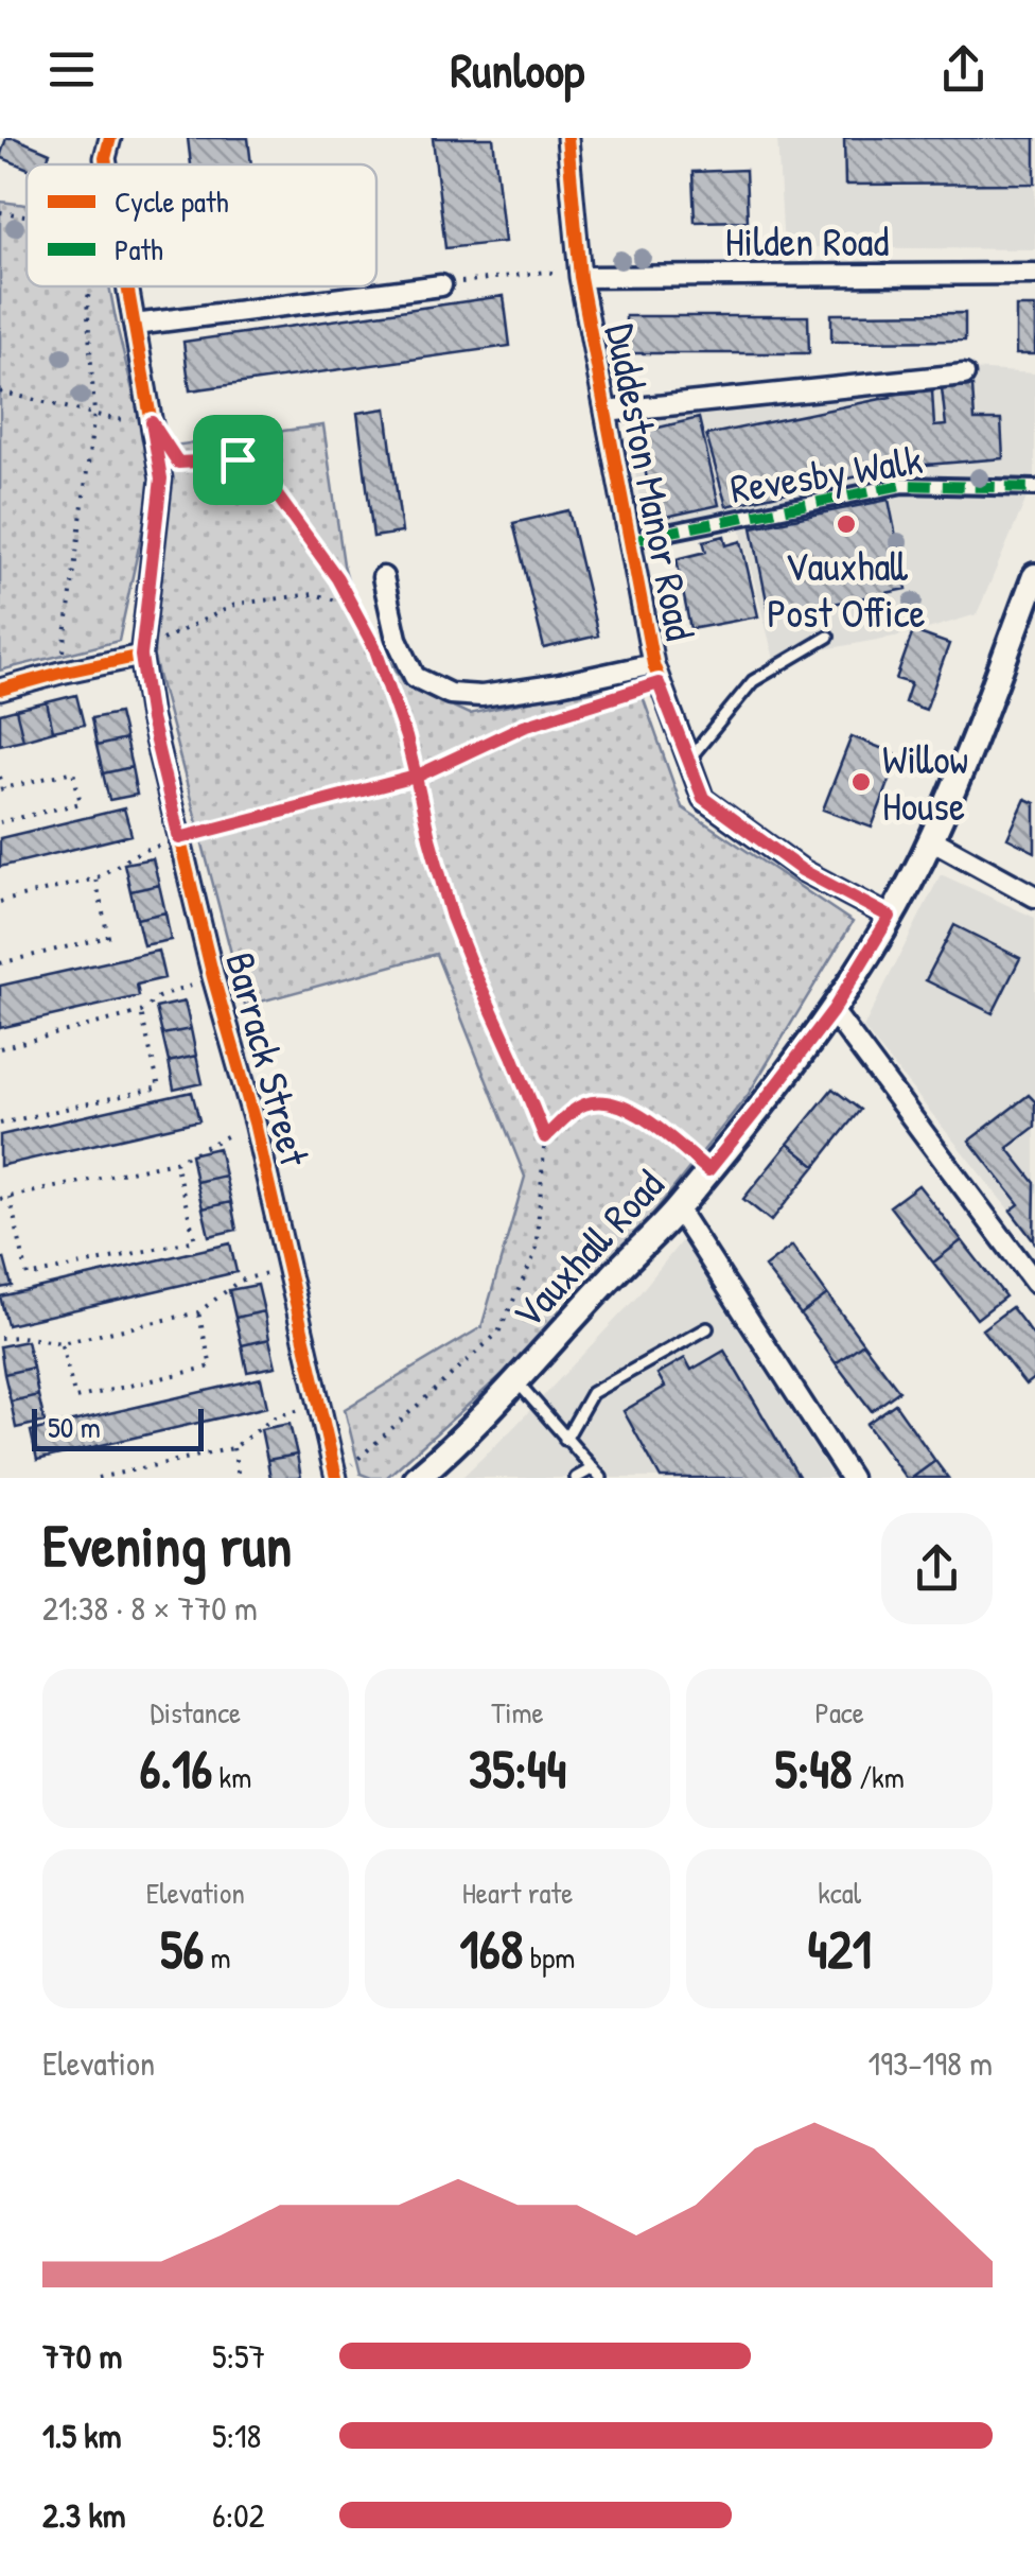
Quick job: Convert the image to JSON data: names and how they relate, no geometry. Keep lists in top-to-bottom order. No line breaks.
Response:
{"streets":{"main road":["Vauxhall Road"],"street":["Hilden Road","Revesby Walk","Duddeston Manor Road","Barrack Street"]},"crossings":[["Hilden Road","Duddeston Manor Road"],["Revesby Walk","Duddeston Manor Road"],["Duddeston Manor Road","Vauxhall Road"]],"places":["Vauxhall Post Office","Willow House"],"legend":["Cycle path","Path"],"scale_bar":"50 m","page":{"header":"Runloop","scale":"50 m","heading":["Evening run","21:38 · 8 × 770 m"],"stats":[["Distance","6.16 km"],["Time","35:44"],["Pace","5:48 /km"],["Elevation","56 m"],["Heart rate","168 bpm"],["kcal","421"]],"chart":["Elevation","193–198 m"],"list":[{"name":"770 m","note":"5:57"},{"name":"1.5 km","note":"5:18"},{"name":"2.3 km","note":"6:02"}]}}
